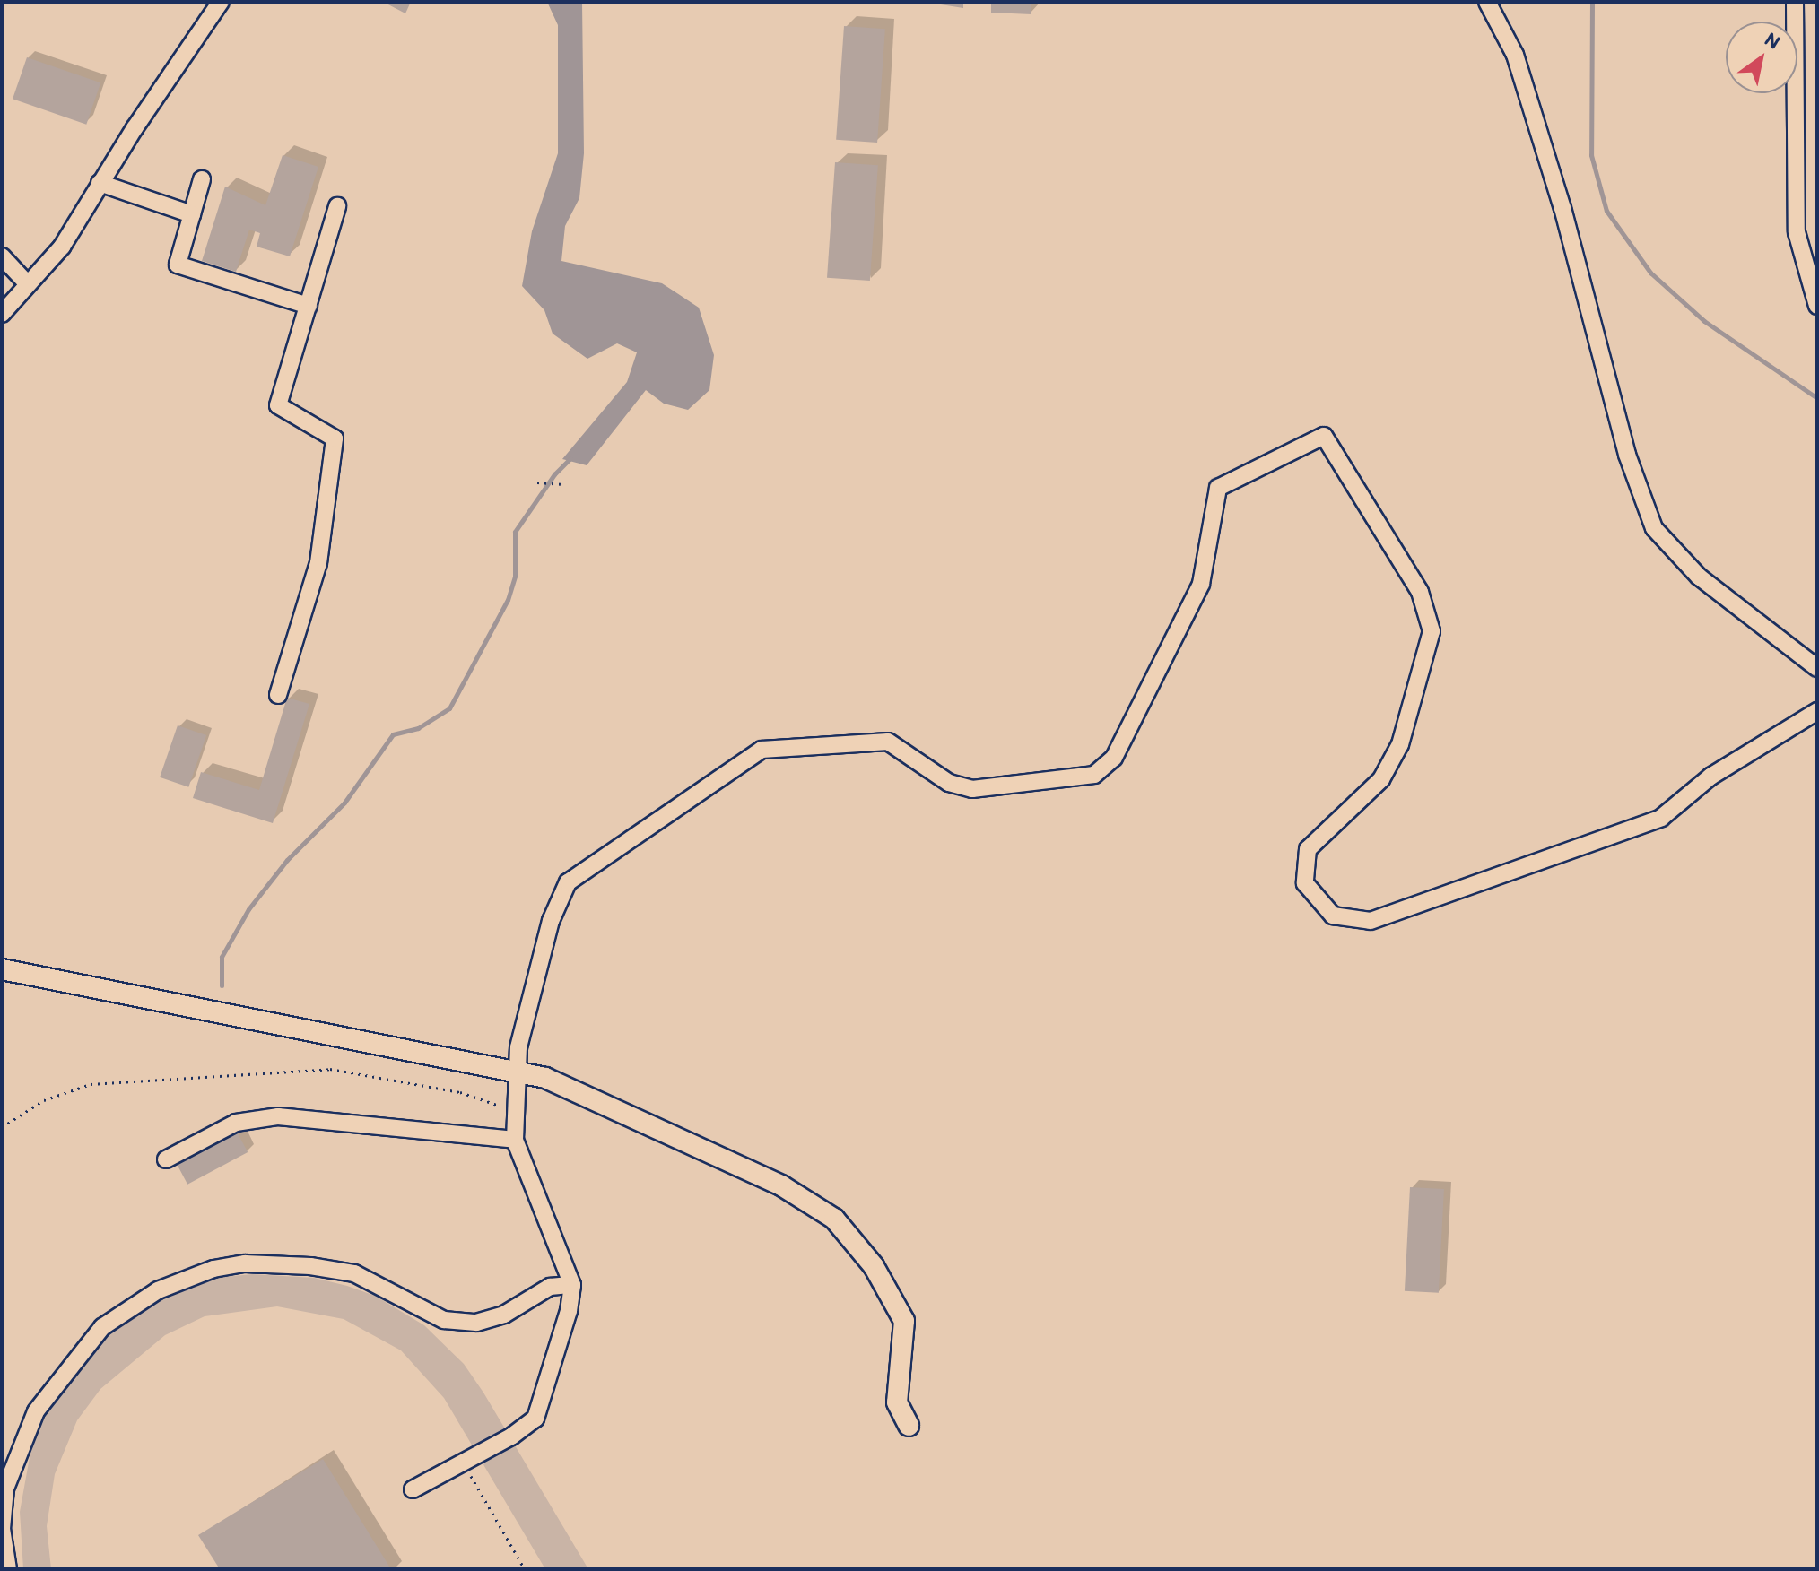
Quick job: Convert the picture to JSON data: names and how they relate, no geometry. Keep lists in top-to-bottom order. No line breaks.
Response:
{"north":"top right"}
